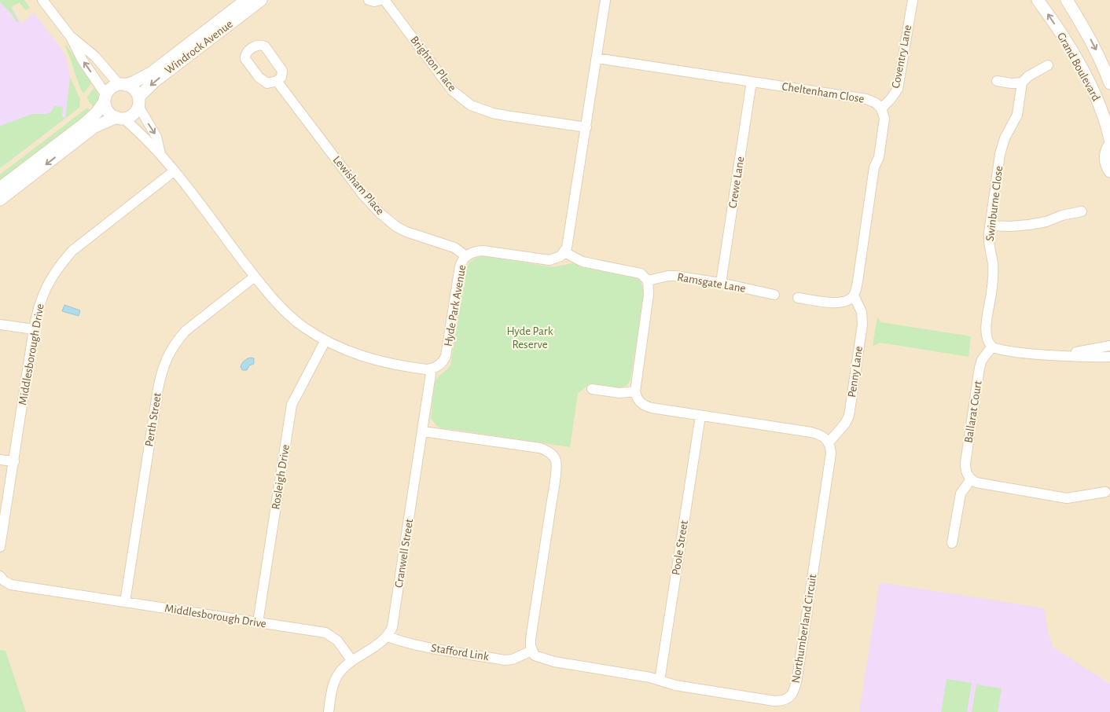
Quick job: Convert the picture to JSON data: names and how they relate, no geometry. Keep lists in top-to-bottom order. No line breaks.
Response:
{"streets":{"street":["Windrock Avenue","Coventry Lane","Brighton Place","Grand Boulevard","Cheltenham Close","Crewe Lane","Lewisham Place","Swinburne Close","Ramsgate Lane","Hyde Park Avenue","Middlesborough Drive","Penny Lane","Ballarat Court","Perth Street","Rosleigh Drive","Poole Street","Cranwell Street","Northumberland Circuit","Stafford Link"]},"crossings":[["Coventry Lane","Cheltenham Close"],["Cheltenham Close","Crewe Lane"],["Crewe Lane","Ramsgate Lane"],["Lewisham Place","Hyde Park Avenue"],["Swinburne Close","Ballarat Court"],["Hyde Park Avenue","Cranwell Street"],["Middlesborough Drive","Perth Street"],["Middlesborough Drive","Rosleigh Drive"],["Penny Lane","Northumberland Circuit"],["Poole Street","Northumberland Circuit"],["Cranwell Street","Stafford Link"],["Northumberland Circuit","Stafford Link"]],"parks":["Hyde Park Reserve"]}
